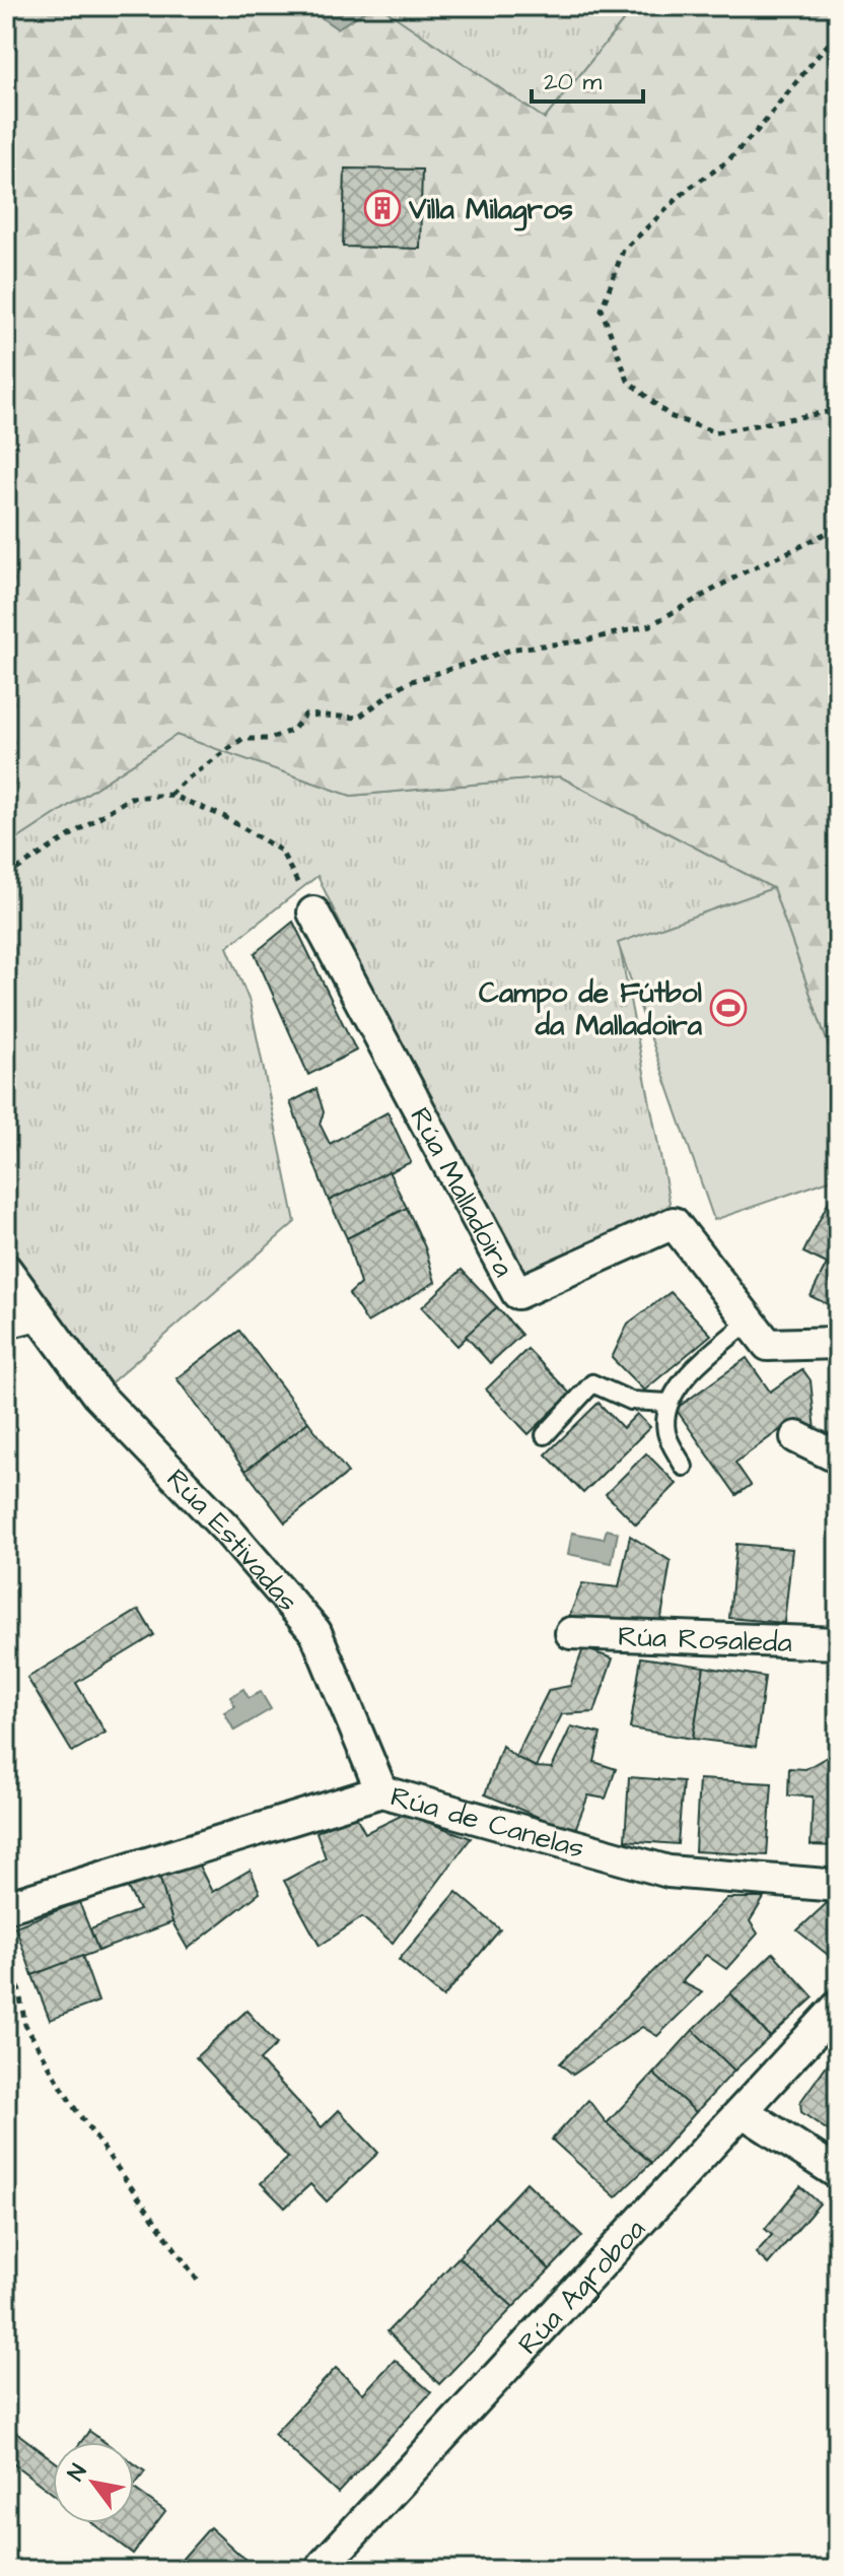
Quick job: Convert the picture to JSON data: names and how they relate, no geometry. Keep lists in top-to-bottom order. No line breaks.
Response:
{"streets":{"street":["Rúa Malladoira","Rúa Estivadas","Rúa Rosaleda","Rúa de Canelas","Rúa Agroboa"]},"crossings":[["Rúa Estivadas","Rúa de Canelas"]],"places":{"building":["Villa Milagros"],"sports":["Campo de Fútbol da Malladoira"]},"scale_bar":"20 m","north":"top left"}
